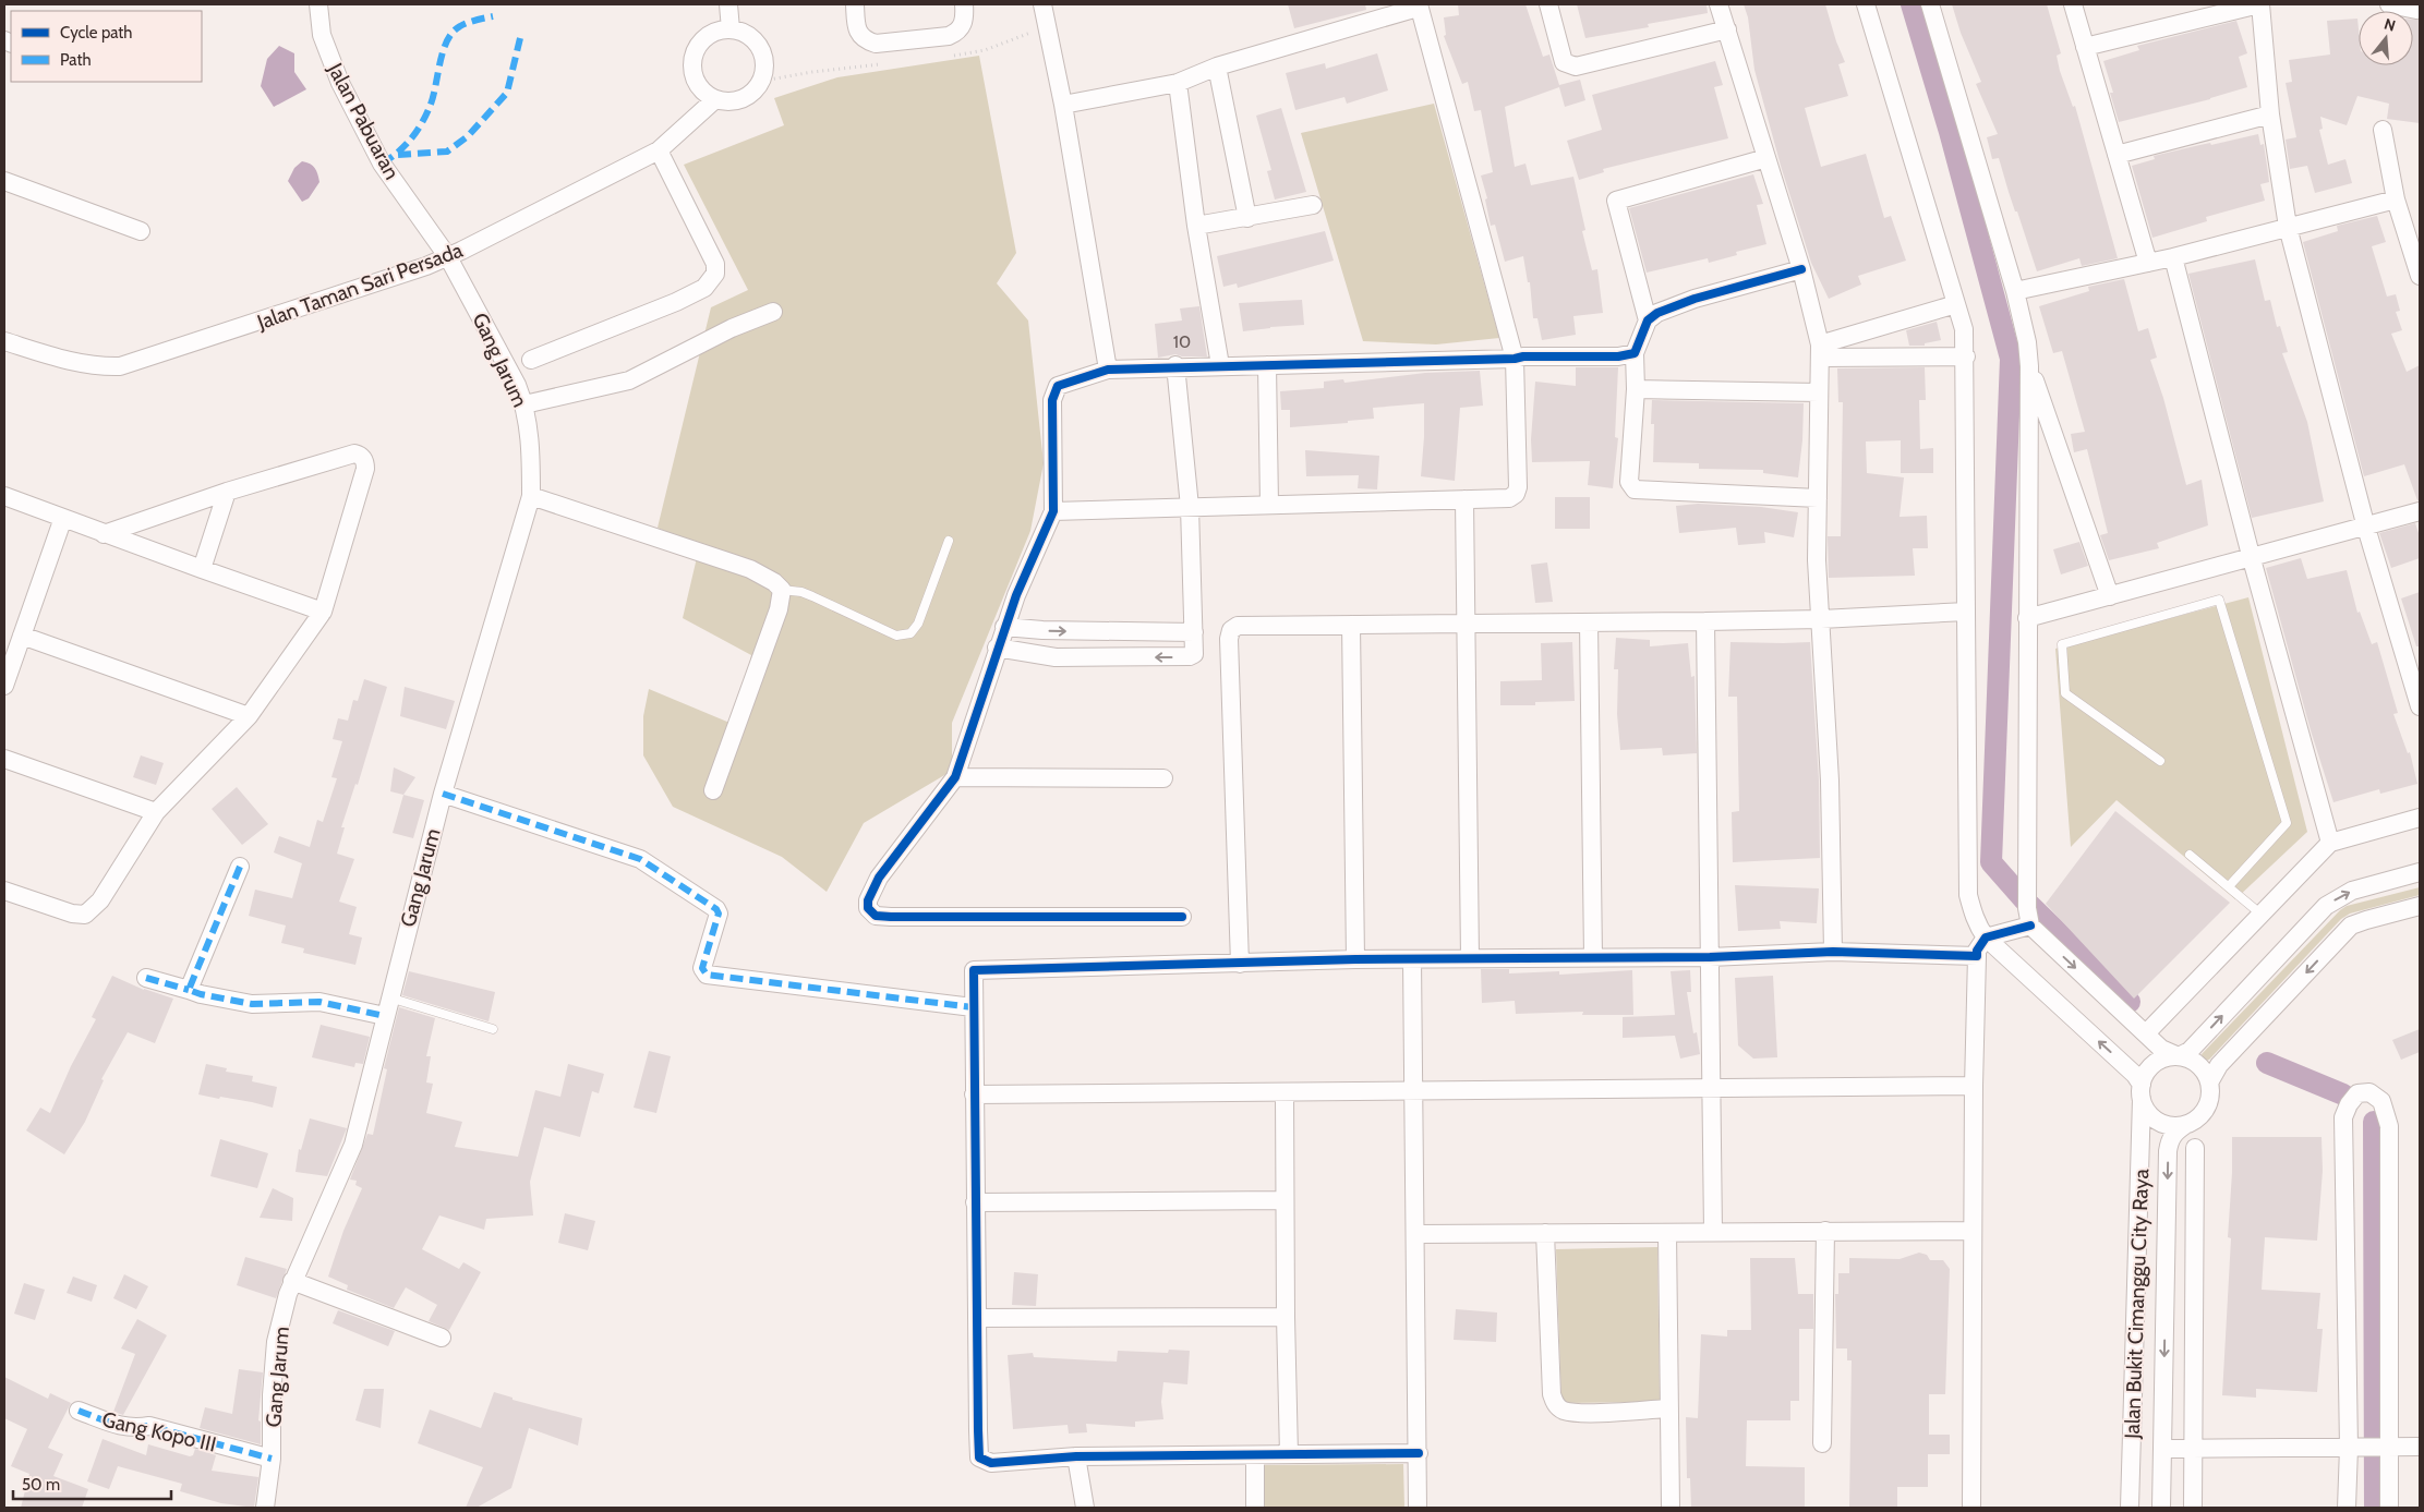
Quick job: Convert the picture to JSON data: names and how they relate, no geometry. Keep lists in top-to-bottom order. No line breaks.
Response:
{"streets":{"street":["Jalan Pabuaran","Jalan Taman Sari Persada","Gang Jarum","Jalan Bukit Cimanggu City Raya","Gang Kopo III"]},"crossings":[["Jalan Pabuaran","Jalan Taman Sari Persada"],["Jalan Pabuaran","Gang Jarum"],["Jalan Taman Sari Persada","Gang Jarum"],["Gang Jarum","Gang Kopo III"]],"house_numbers":["10"],"legend":["Cycle path","Path"],"scale_bar":"50 m","north":"top"}
